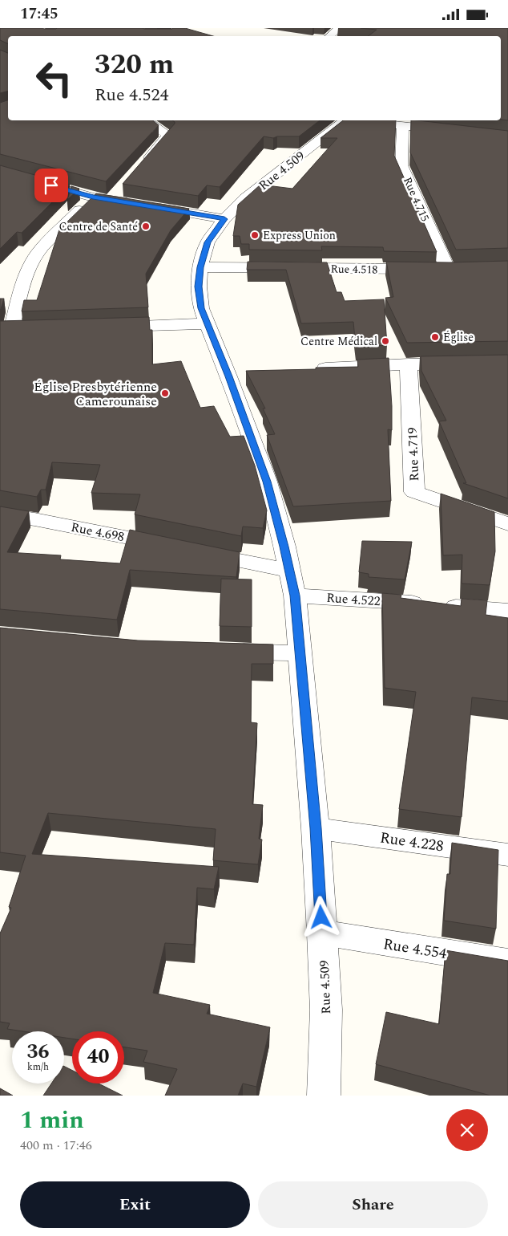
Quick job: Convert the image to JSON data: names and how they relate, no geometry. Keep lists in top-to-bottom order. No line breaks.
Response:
{"streets":{"street":["Rue 4.509","Rue 4.715","Rue 4.518","Rue 4.719","Rue 4.698","Rue 4.522","Rue 4.228","Rue 4.554"]},"crossings":[["Rue 4.509","Rue 4.518"],["Rue 4.509","Rue 4.698"],["Rue 4.509","Rue 4.522"],["Rue 4.509","Rue 4.228"],["Rue 4.509","Rue 4.554"],["Rue 4.715","Rue 4.518"]],"places":["Centre de Santé","Express Union","Église","Centre Médical","Église Presbytérienne Camerounaise"],"page":{"status":"17:45","turn":["320 m","Rue 4.524"],"speed":"36 km/h","limit":"40","heading":["1 min","400 m · 17:46"],"buttons":["Exit","Share"]}}
